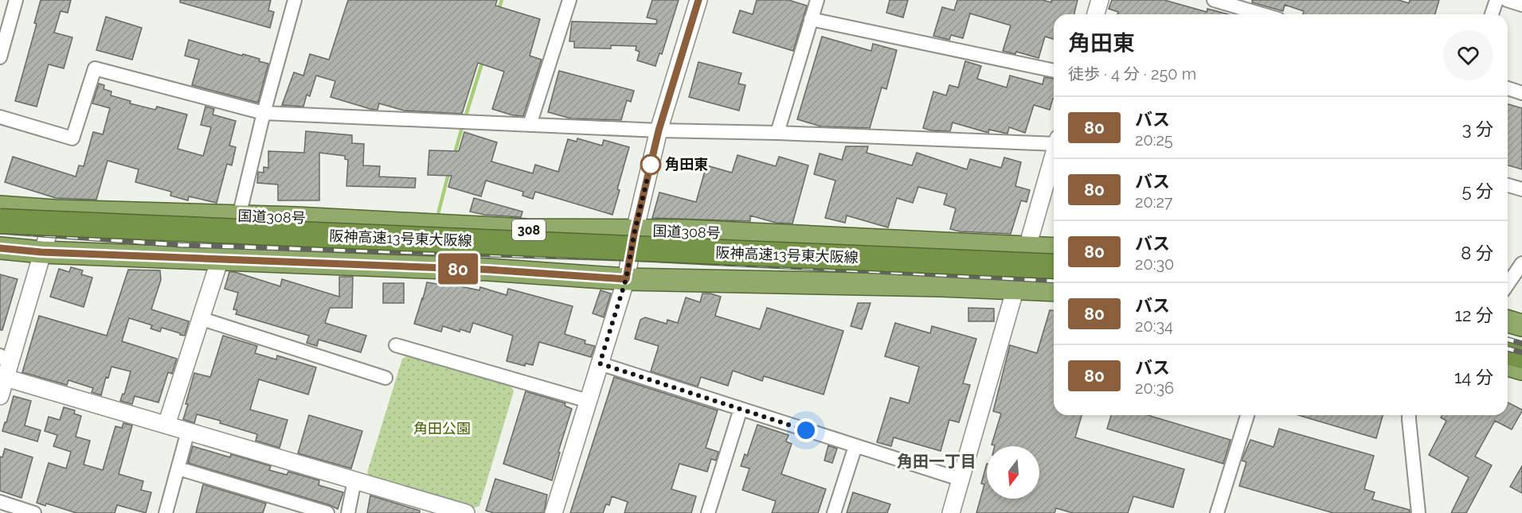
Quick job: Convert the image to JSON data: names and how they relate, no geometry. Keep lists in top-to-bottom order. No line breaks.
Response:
{"streets":{"highway":["国道308号","308","阪神高速13号東大阪線"]},"districts":["角田一丁目"],"parks":["角田公園"],"places":["角田東"],"lines":["bus line 80"],"north":"bottom","page":{"on_map":"80","heading":["角田東","徒歩 · 4 分 · 250 m"],"list":[{"mark":"80","name":"バス","note":"20:25","value":"3 分"},{"mark":"80","name":"バス","note":"20:27","value":"5 分"},{"mark":"80","name":"バス","note":"20:30","value":"8 分"},{"mark":"80","name":"バス","note":"20:34","value":"12 分"},{"mark":"80","name":"バス","note":"20:36","value":"14 分"}]}}
